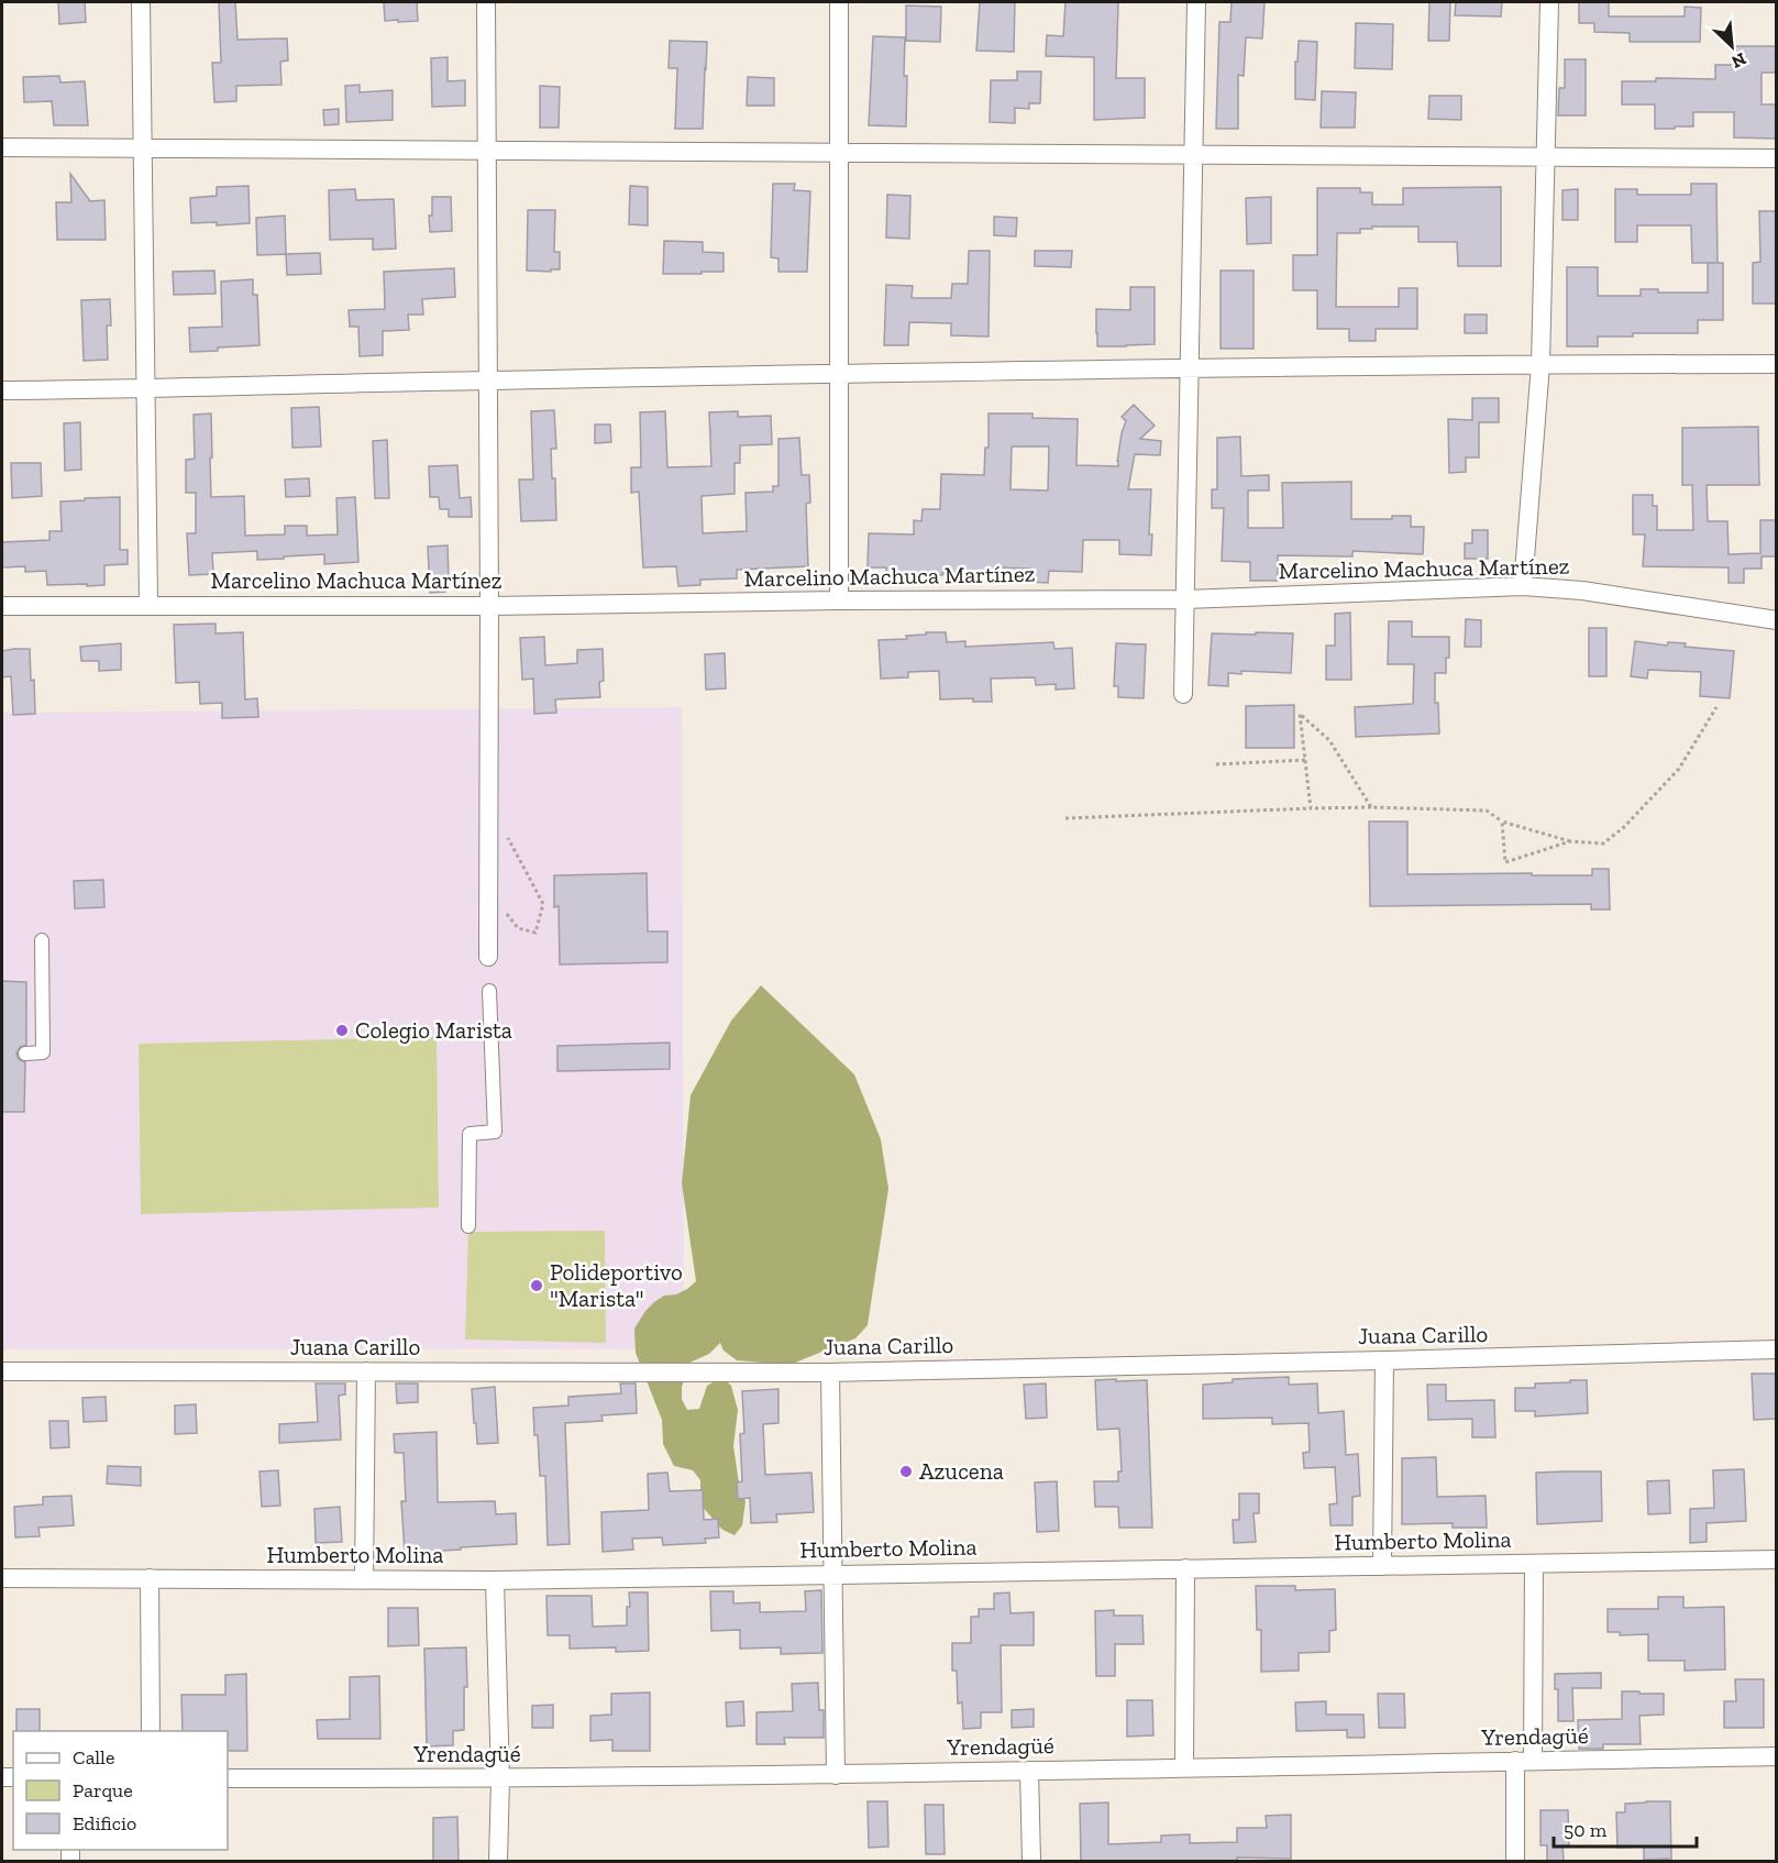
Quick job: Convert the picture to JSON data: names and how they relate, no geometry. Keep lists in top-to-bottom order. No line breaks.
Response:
{"streets":{"street":["Marcelino Machuca Martínez","Juana Carillo","Humberto Molina","Yrendagüé"]},"places":["Colegio Marista","Polideportivo \"Marista\"","Azucena"],"legend":["Calle","Parque","Edificio"],"scale_bar":"50 m","north":"bottom right"}
